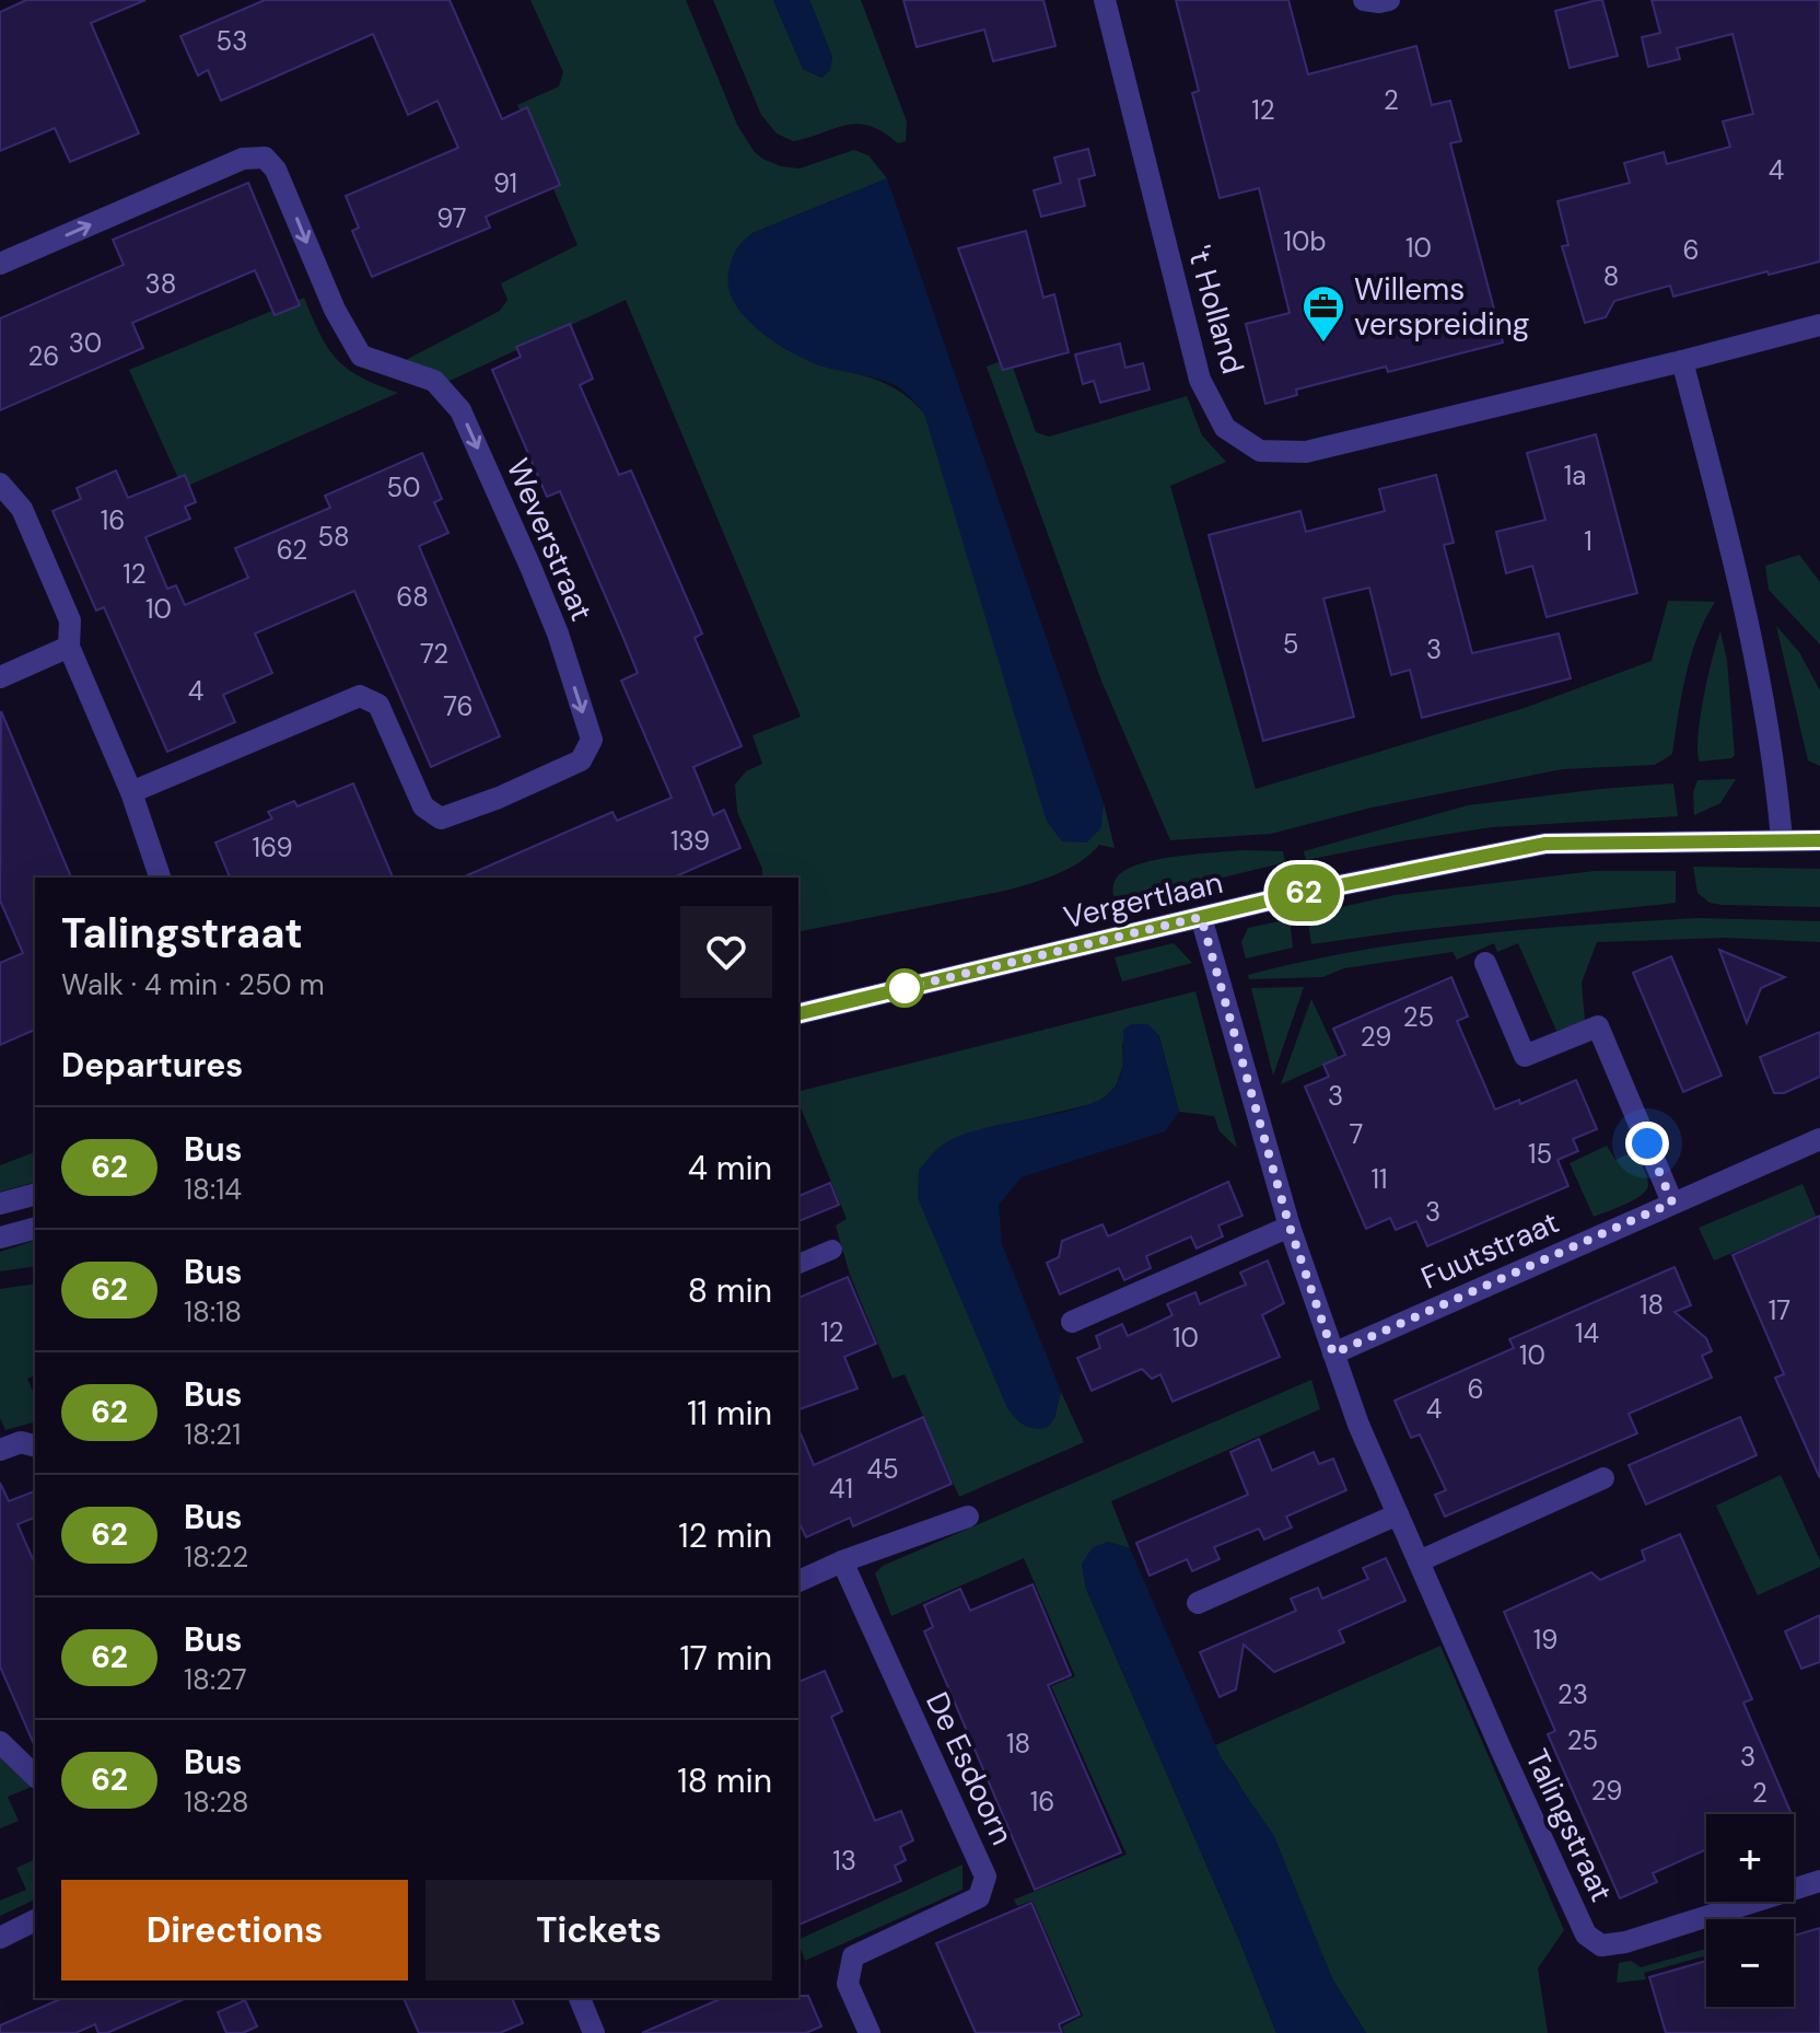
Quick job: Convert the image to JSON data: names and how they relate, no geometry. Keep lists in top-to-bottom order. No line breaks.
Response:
{"streets":{"street":["'t Holland","Weverstraat","Vergertlaan","Fuutstraat","De Esdoorn","Talingstraat"]},"crossings":[["Vergertlaan","Talingstraat"],["Fuutstraat","Talingstraat"]],"places":{"office":["Willems verspreiding"]},"lines":["bus line 62"],"house_numbers":["53","2","12","4","91","97","10b","10","6","8","38","30","26","1a","50","16","58","1","62","12","68","10","5","3","72","4","76","139","169","25","29","3","7","15","11","3","18","17","12","14","10","10","6","4","45","41","19","23","25","18","3","29","2","16","13"],"page":{"on_map":"62","heading":[["Talingstraat","Walk · 4 min · 250 m"],"Departures"],"list":[{"mark":"62","name":"Bus","note":"18:14","value":"4 min"},{"mark":"62","name":"Bus","note":"18:18","value":"8 min"},{"mark":"62","name":"Bus","note":"18:21","value":"11 min"},{"mark":"62","name":"Bus","note":"18:22","value":"12 min"},{"mark":"62","name":"Bus","note":"18:27","value":"17 min"},{"mark":"62","name":"Bus","note":"18:28","value":"18 min"}],"map_buttons":["+","−"],"buttons":["Directions","Tickets"]}}
